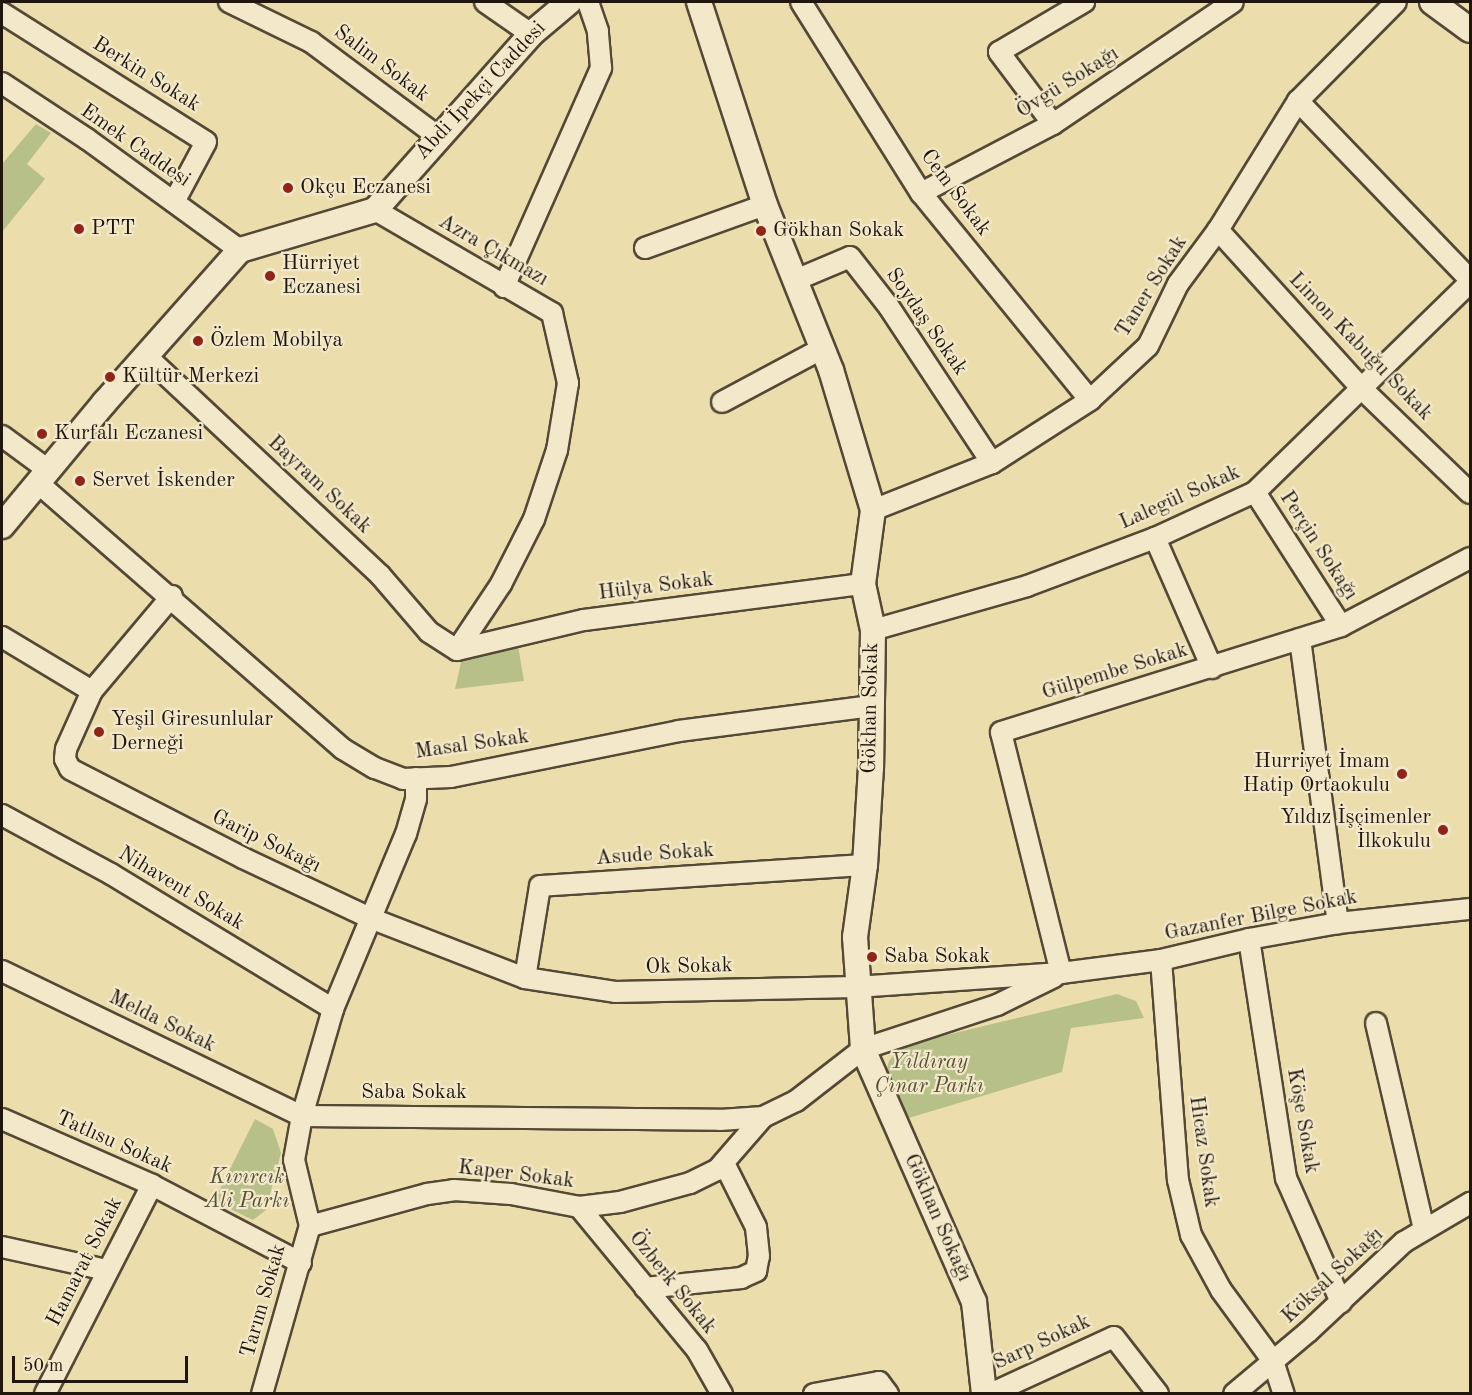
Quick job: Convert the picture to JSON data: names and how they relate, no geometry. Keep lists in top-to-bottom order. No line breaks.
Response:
{"streets":{"street":["Salim Sokak","Berkin Sokak","Övgü Sokağı","Abdi İpekçi Caddesi","Emek Caddesi","Cem Sokak","Azra Çıkmazı","Taner Sokak","Soydaş Sokak","Limon Kabuğu Sokak","Bayram Sokak","Lalegül Sokak","Perçin Sokağı","Hülya Sokak","Gülpembe Sokak","Gökhan Sokak","Masal Sokak","Garip Sokağı","Asude Sokak","Nihavent Sokak","Gazanfer Bilge Sokak","Ok Sokak","Melda Sokak","Saba Sokak","Köşe Sokak","Tatlısu Sokak","Hicaz Sokak","Kaper Sokak","Gökhan Sokağı","Hamarat Sokak","Köksal Sokağı","Özberk Sokak","Tarım Sokak","Sarp Sokak"]},"crossings":[["Salim Sokak","Abdi İpekçi Caddesi"],["Berkin Sokak","Emek Caddesi"],["Övgü Sokağı","Cem Sokak"],["Abdi İpekçi Caddesi","Azra Çıkmazı"],["Cem Sokak","Taner Sokak"],["Azra Çıkmazı","Bayram Sokak"],["Azra Çıkmazı","Hülya Sokak"],["Taner Sokak","Soydaş Sokak"],["Taner Sokak","Limon Kabuğu Sokak"],["Taner Sokak","Gökhan Sokak"],["Soydaş Sokak","Gökhan Sokak"],["Limon Kabuğu Sokak","Lalegül Sokak"],["Bayram Sokak","Hülya Sokak"],["Lalegül Sokak","Perçin Sokağı"],["Lalegül Sokak","Gökhan Sokak"],["Perçin Sokağı","Gülpembe Sokak"],["Hülya Sokak","Gökhan Sokak"],["Gülpembe Sokak","Gazanfer Bilge Sokak"],["Gülpembe Sokak","Saba Sokak"],["Gökhan Sokak","Masal Sokak"],["Gökhan Sokak","Asude Sokak"],["Gökhan Sokak","Gazanfer Bilge Sokak"],["Gökhan Sokak","Ok Sokak"],["Gökhan Sokak","Saba Sokak"],["Gökhan Sokak","Gökhan Sokağı"],["Masal Sokak","Garip Sokağı"],["Masal Sokak","Tarım Sokak"],["Garip Sokağı","Asude Sokak"],["Garip Sokağı","Ok Sokak"],["Garip Sokağı","Tarım Sokak"],["Asude Sokak","Ok Sokak"],["Nihavent Sokak","Tarım Sokak"],["Gazanfer Bilge Sokak","Ok Sokak"],["Gazanfer Bilge Sokak","Saba Sokak"],["Gazanfer Bilge Sokak","Köşe Sokak"],["Gazanfer Bilge Sokak","Hicaz Sokak"],["Melda Sokak","Saba Sokak"],["Melda Sokak","Tarım Sokak"],["Saba Sokak","Kaper Sokak"],["Saba Sokak","Gökhan Sokağı"],["Saba Sokak","Tarım Sokak"],["Köşe Sokak","Köksal Sokağı"],["Tatlısu Sokak","Hamarat Sokak"],["Tatlısu Sokak","Tarım Sokak"],["Hicaz Sokak","Köksal Sokağı"],["Kaper Sokak","Özberk Sokak"],["Kaper Sokak","Tarım Sokak"]],"parks":["Yıldıray Çınar Parkı","Kıvırcık Ali Parkı"],"places":["Okçu Eczanesi","PTT","Gökhan Sokak","Hürriyet Eczanesi","Özlem Mobilya","Kültür Merkezi","Kurfalı Eczanesi","Servet İskender","Yeşil Giresunlular Derneği","Hurriyet İmam Hatip Ortaokulu","Yıldız İşçimenler İlkokulu","Saba Sokak"],"scale_bar":"50 m"}
